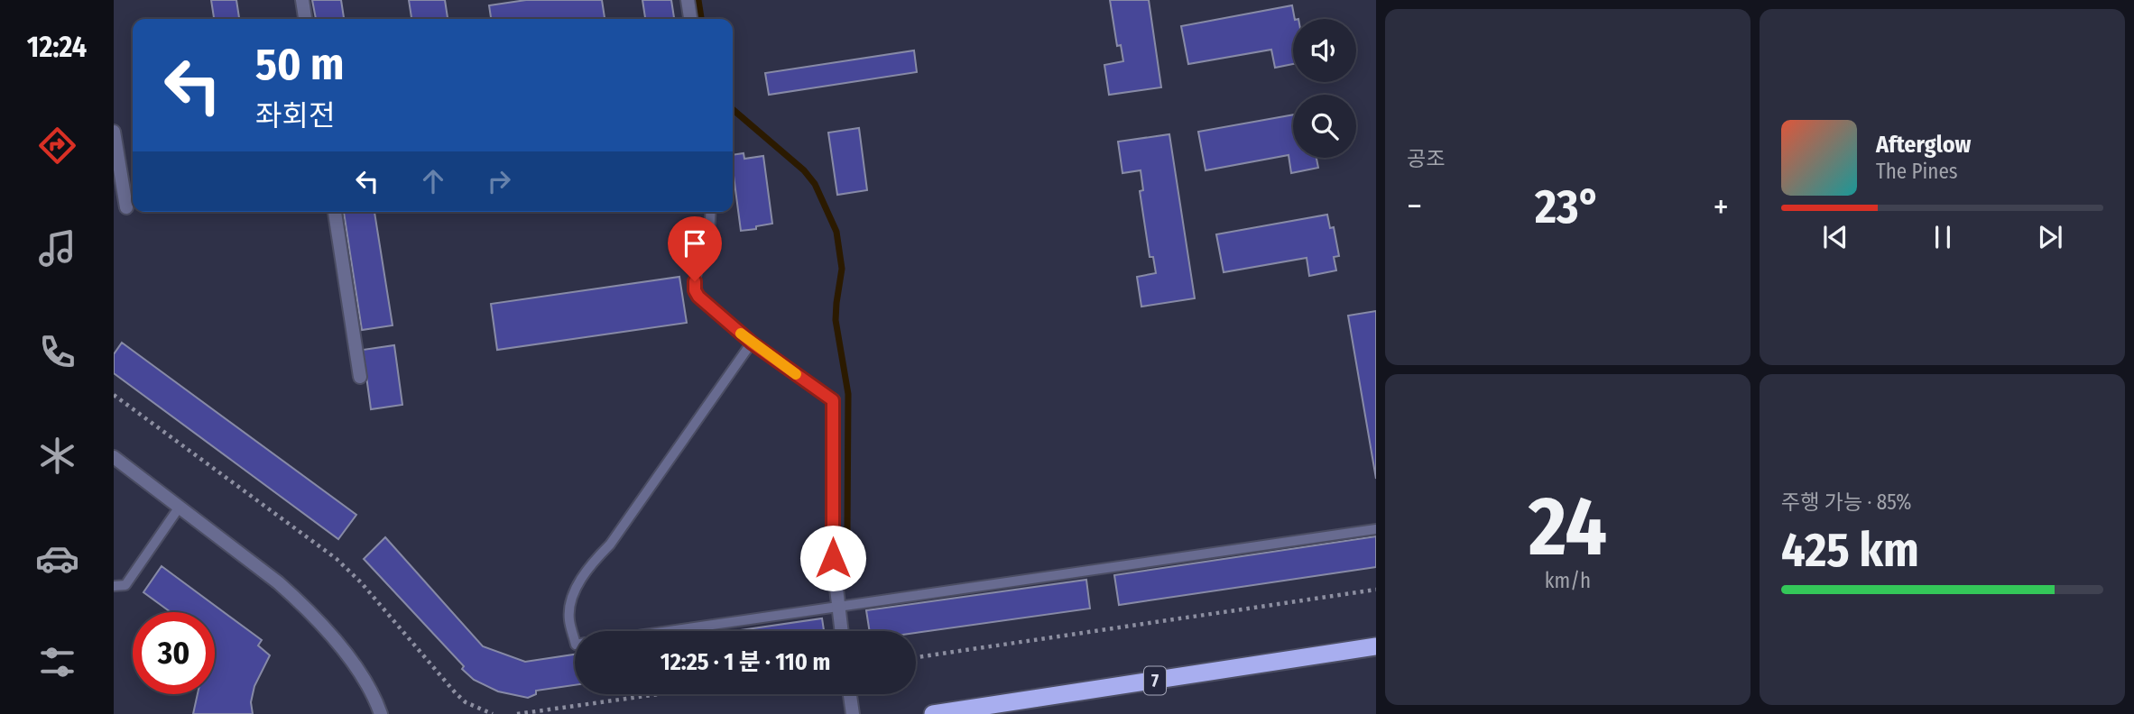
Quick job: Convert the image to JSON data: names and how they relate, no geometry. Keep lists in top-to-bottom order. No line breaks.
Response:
{"streets":{"highway":["7"]},"page":{"tabs":"12:24","tile":["공조",["24","km/h"],["주행 가능 · 85%","425 km"]],"turn":["50 m","좌회전"],"song":["Afterglow","The Pines"],"heat":["−","23°","+"],"limit":"30","trip":"12:25 · 1 분 · 110 m"}}
